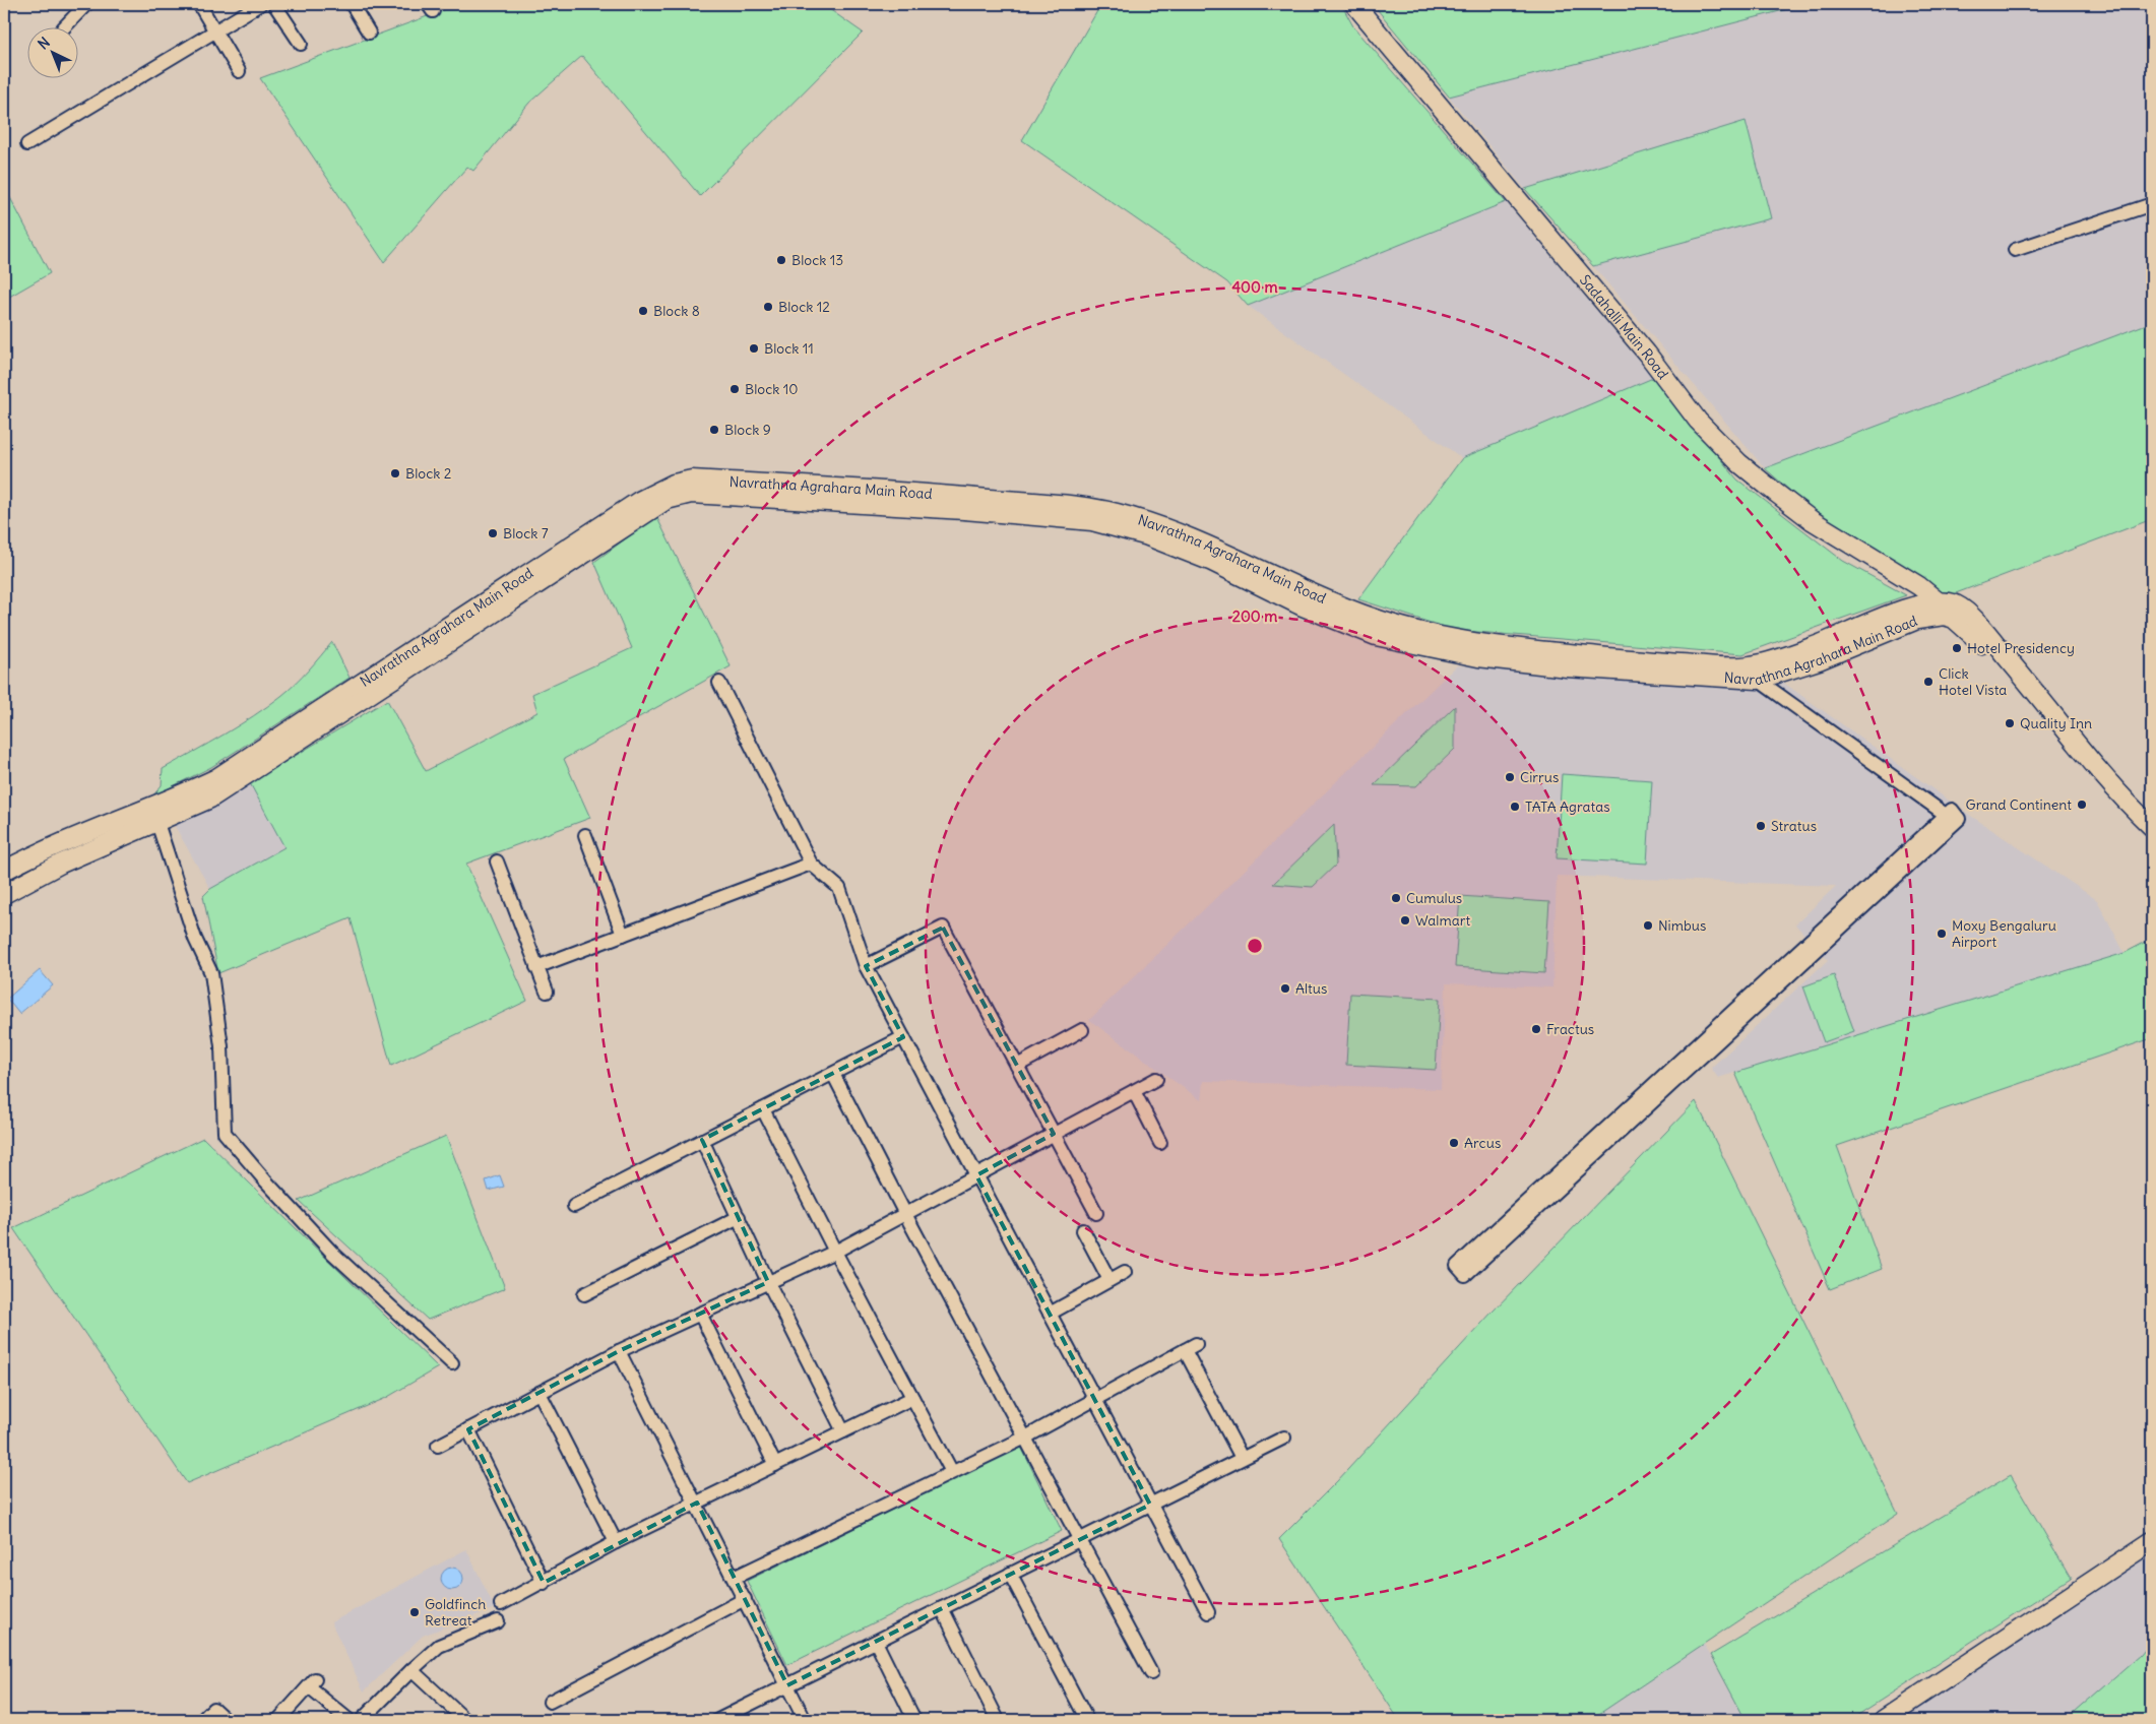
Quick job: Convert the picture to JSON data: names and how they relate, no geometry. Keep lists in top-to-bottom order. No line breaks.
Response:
{"streets":{"street":["Sadahalli Main Road","Navrathna Agrahara Main Road"]},"crossings":[["Sadahalli Main Road","Navrathna Agrahara Main Road"]],"places":["Block 13","Block 12","Block 8","Block 11","Block 10","Block 9","Block 2","Block 7","Hotel Presidency","Click Hotel Vista","Quality Inn","Cirrus","Grand Continent","TATA Agratas","Stratus","Cumulus","Walmart","Nimbus","Moxy Bengaluru Airport","Altus","Fractus","Arcus","Goldfinch Retreat"],"north":"top left","rings":["400 m","200 m"]}
